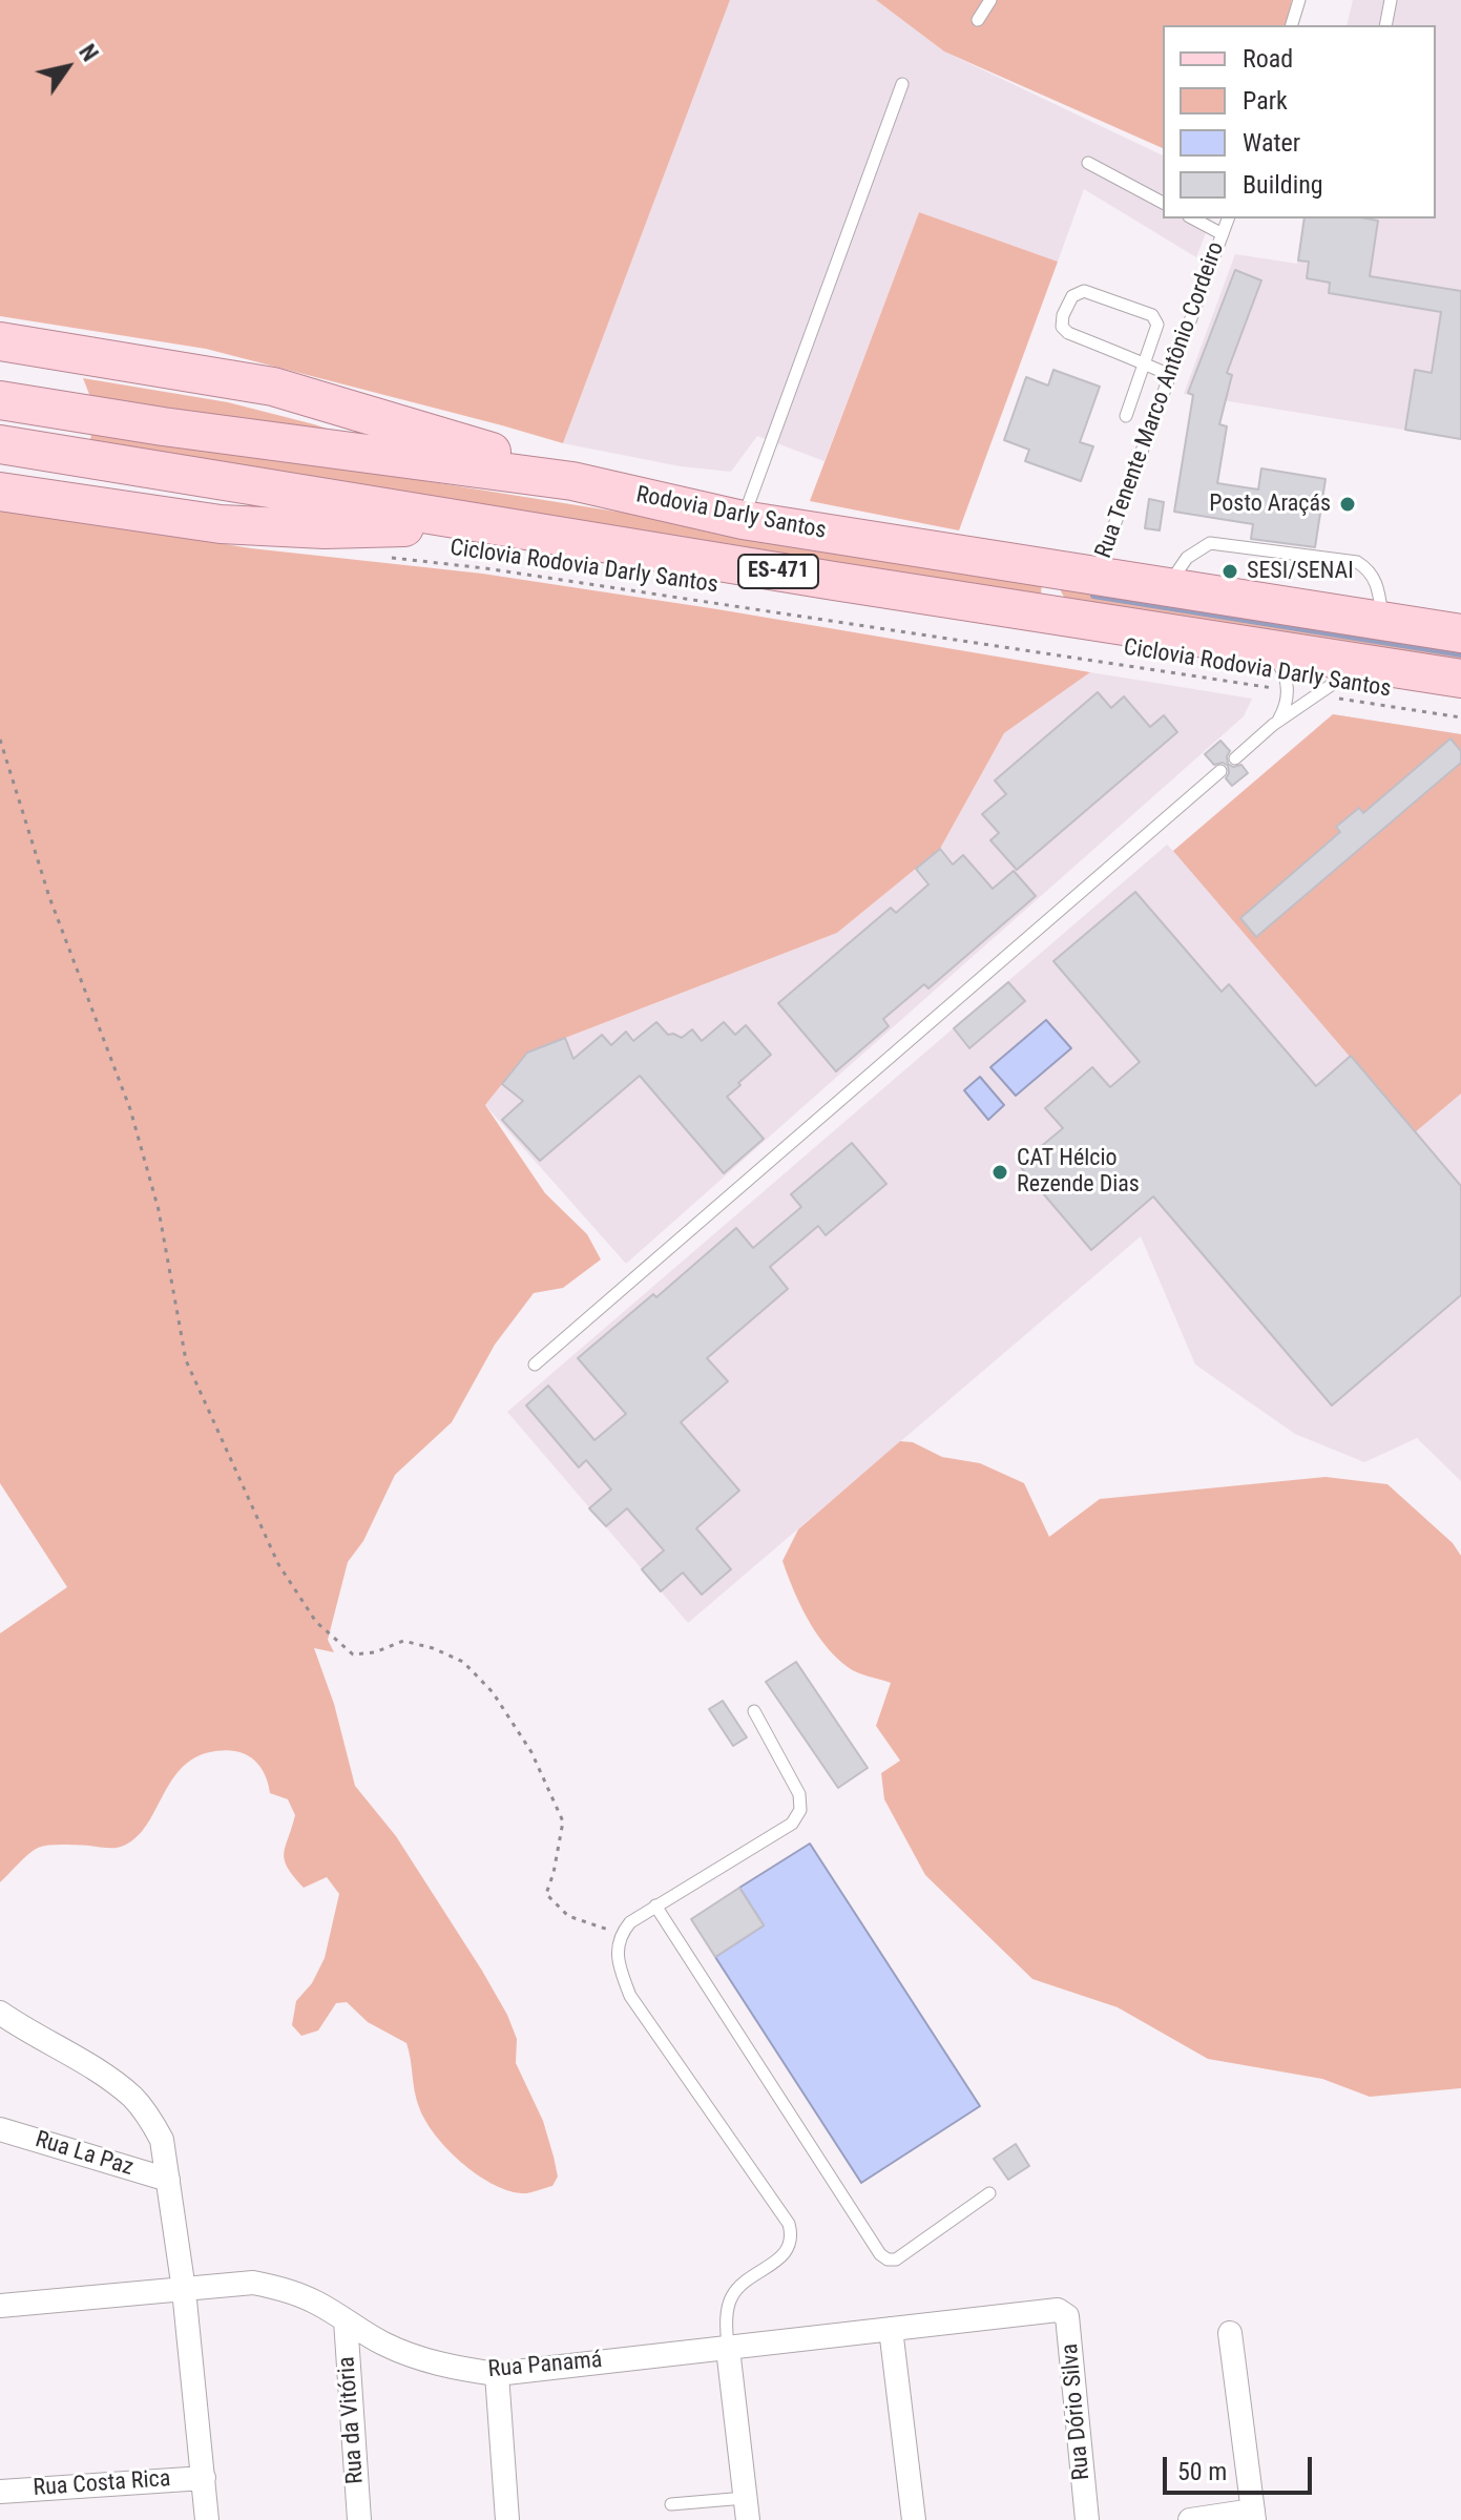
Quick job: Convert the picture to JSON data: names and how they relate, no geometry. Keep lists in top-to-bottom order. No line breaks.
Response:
{"streets":{"main road":["Rodovia Darly Santos","ES-471"],"street":["Rua La Paz","Rua Panamá","Rua Dório Silva","Rua da Vitória","Rua Costa Rica"],"lane":["Rua Tenente Marco Antônio Cordeiro"],"path":["Ciclovia Rodovia Darly Santos"]},"crossings":[["Rua Tenente Marco Antônio Cordeiro","Rodovia Darly Santos"],["Rua Panamá","Rua Dório Silva"],["Rua Panamá","Rua da Vitória"]],"places":["Posto Araçás","SESI/SENAI","CAT Hélcio Rezende Dias"],"legend":["Road","Park","Water","Building"],"scale_bar":"50 m","north":"top right"}
